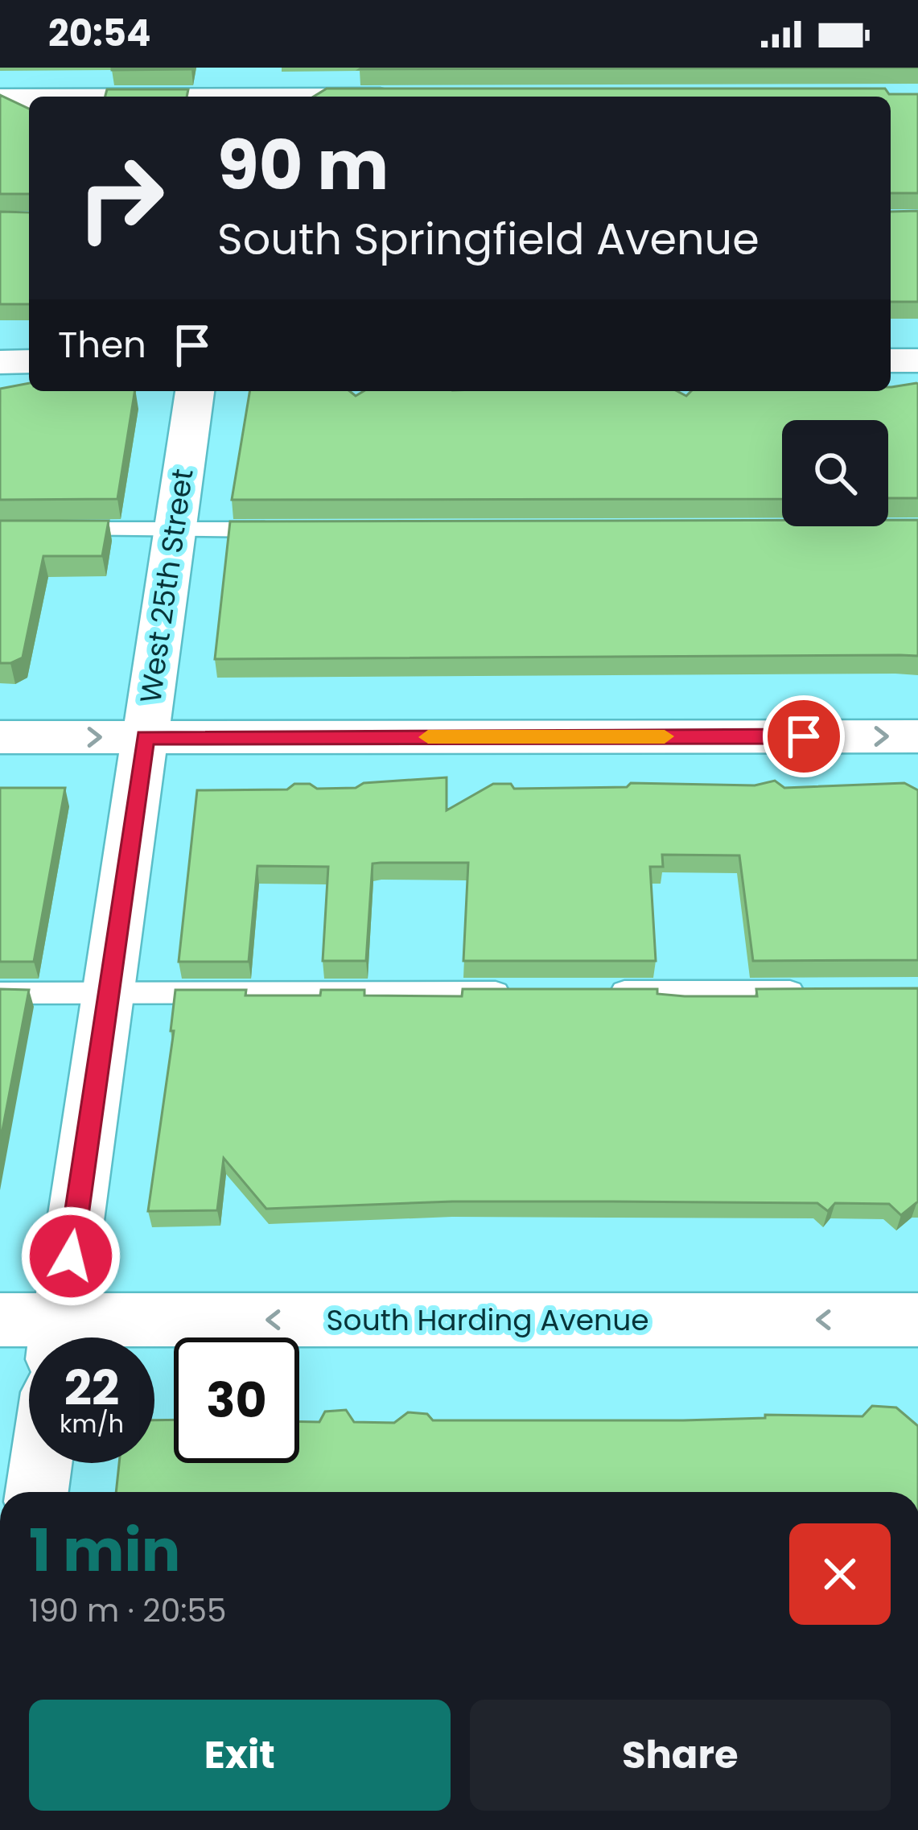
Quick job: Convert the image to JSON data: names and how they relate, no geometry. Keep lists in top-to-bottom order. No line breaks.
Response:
{"streets":{"street":["West 25th Street","South Harding Avenue"]},"one_way":["South Harding Avenue"],"page":{"status":"20:54","turn":["90 m","South Springfield Avenue"],"then":"Then","speed":"22 km/h","limit":"30","heading":["1 min","190 m · 20:55"],"buttons":["Exit","Share"]}}
